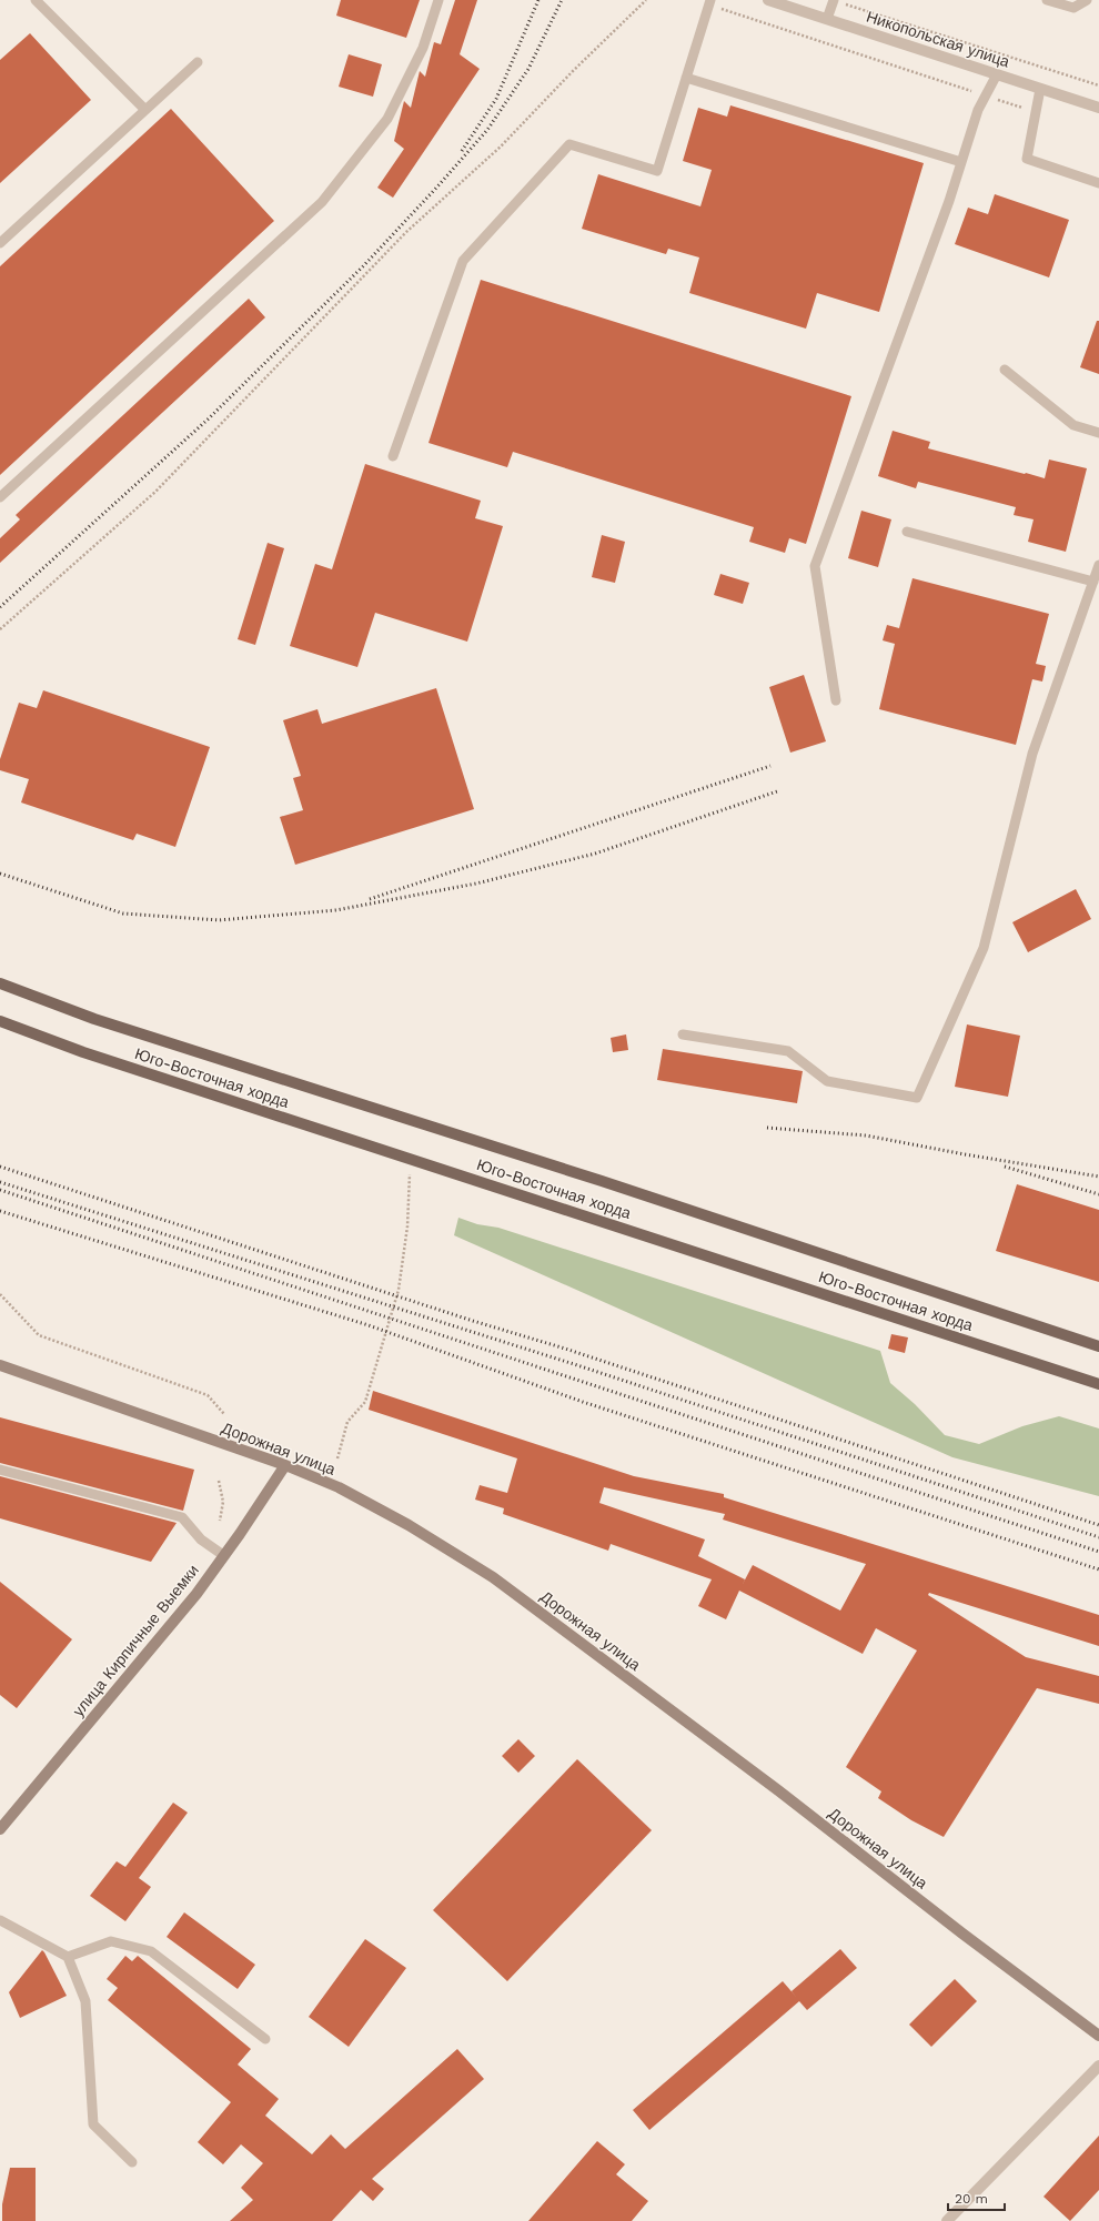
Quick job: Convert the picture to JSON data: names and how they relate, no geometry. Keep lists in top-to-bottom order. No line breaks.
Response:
{"streets":{"main road":["Юго-Восточная хорда","Дорожная улица","улица Кирпичные Выемки"],"street":["Никопольская улица"]},"crossings":[["Дорожная улица","улица Кирпичные Выемки"]],"scale_bar":"20 m"}
